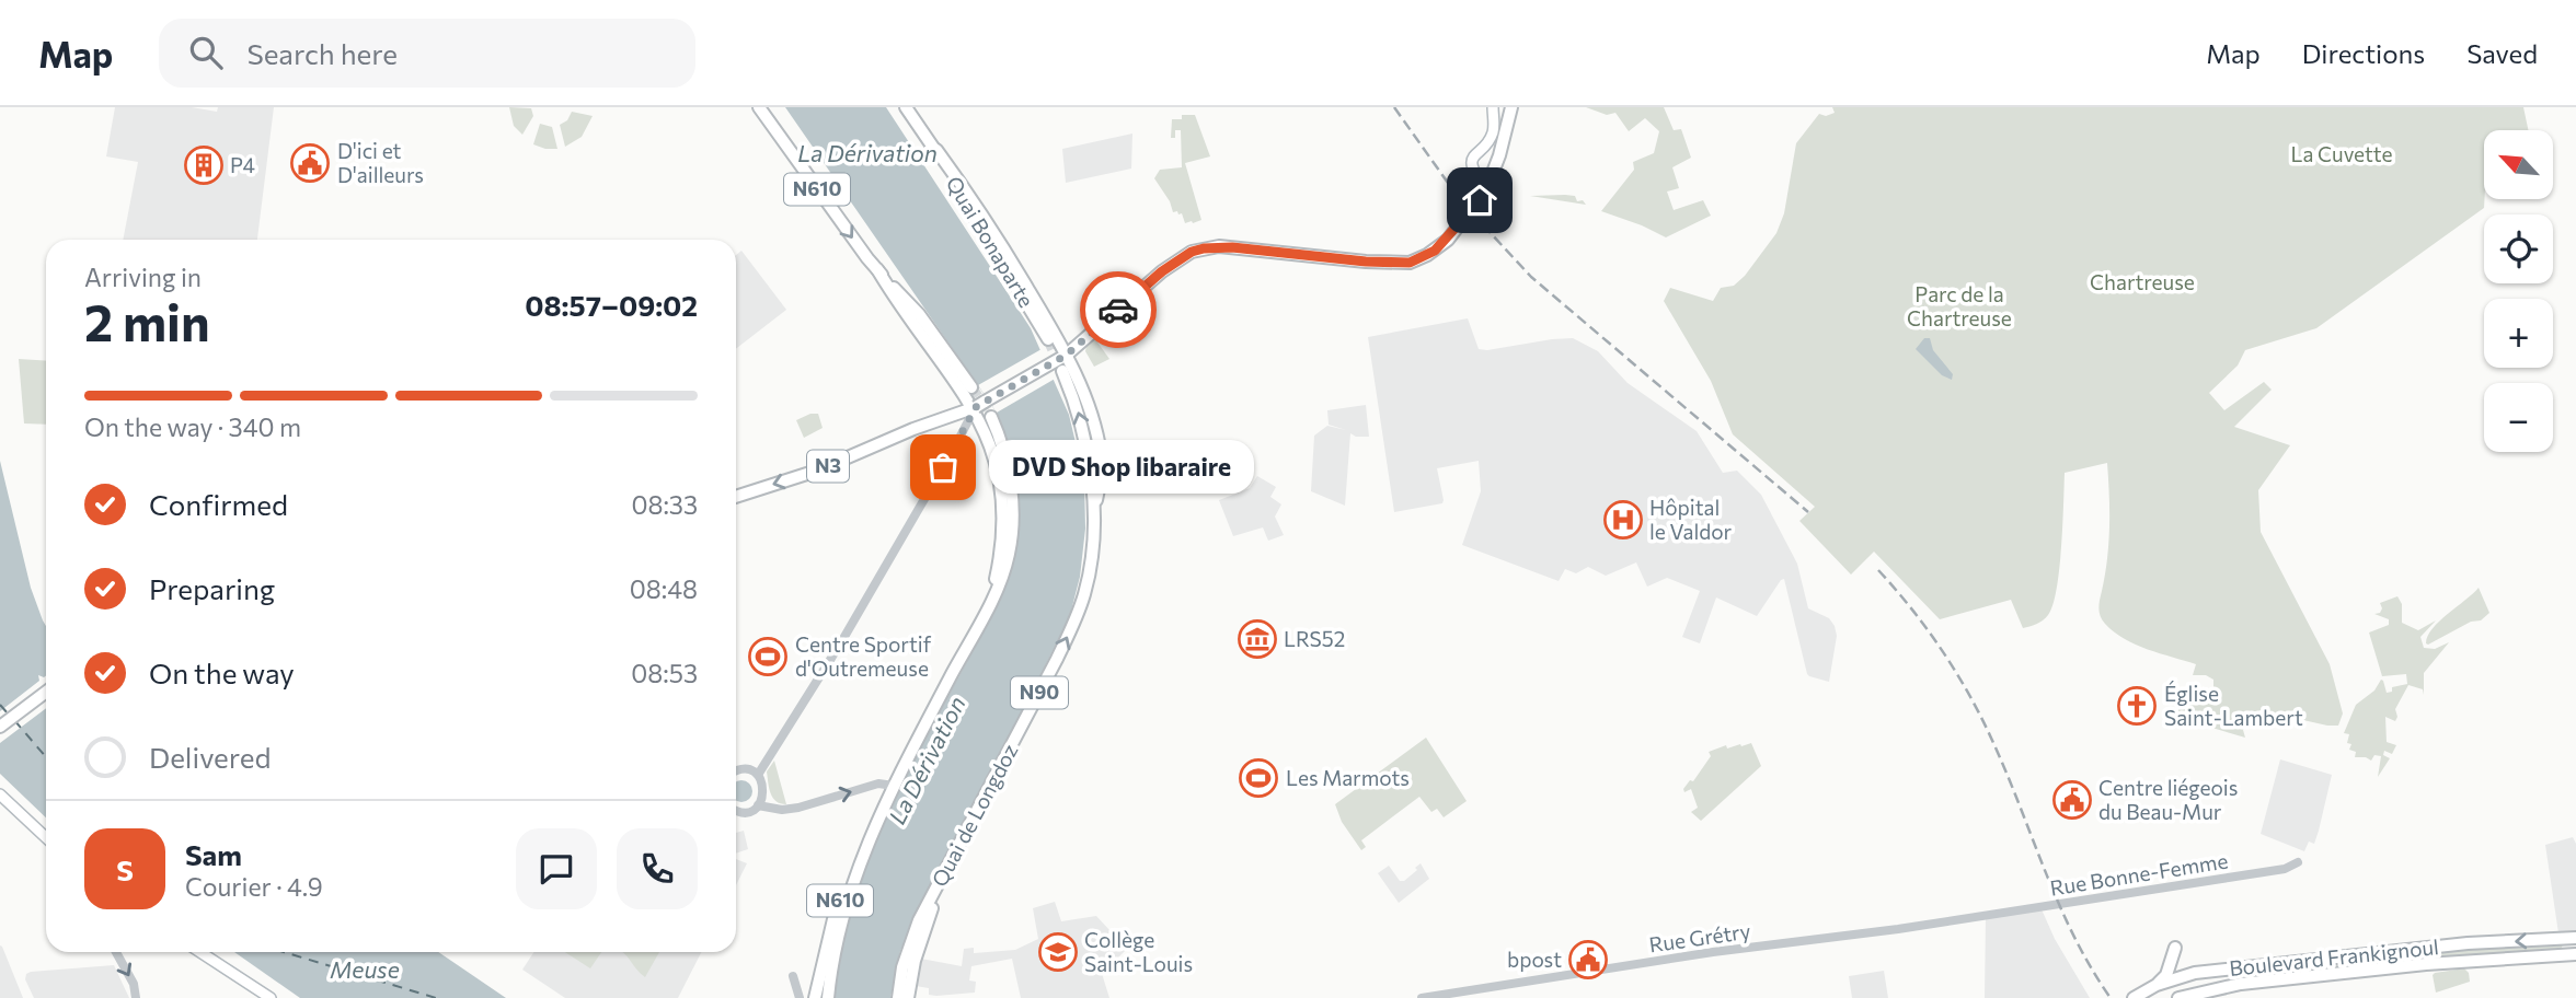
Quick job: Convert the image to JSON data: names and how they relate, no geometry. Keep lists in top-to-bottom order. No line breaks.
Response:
{"streets":{"main road":["N610","Quai Bonaparte","N3","N90","Quai de Longdoz","Boulevard Frankignoul"],"street":["Rue Bonne-Femme","Rue Grétry"]},"crossings":[["N610","N3"],["N90","Quai de Longdoz"],["Rue Bonne-Femme","Rue Grétry"]],"water":["La Dérivation","Meuse"],"parks":["La Cuvette","Chartreuse","Parc de la Chartreuse"],"places":{"public building":["D'ici et D'ailleurs","Centre liégeois du Beau-Mur","bpost"],"building":["P4"],"other":["DVD Shop libaraire"],"hospital":["Hôpital le Valdor"],"museum":["LRS52"],"sports":["Centre Sportif d'Outremeuse","Les Marmots"],"church":["Église Saint-Lambert"],"school or university":["Collège Saint-Louis"]},"north":"top left","page":{"header":"Map","search":"Search here","nav":["Map","Directions","Saved"],"map_buttons":["+","−"],"heading":["2 min","Arriving in","08:57–09:02"],"panel":["Sam","Courier · 4.9"],"bar":"On the way · 340 m","bubble":"DVD Shop libaraire","list":[["Confirmed","08:33"],["Preparing","08:48"],["On the way","08:53"],"Delivered"],"round":"S"}}
